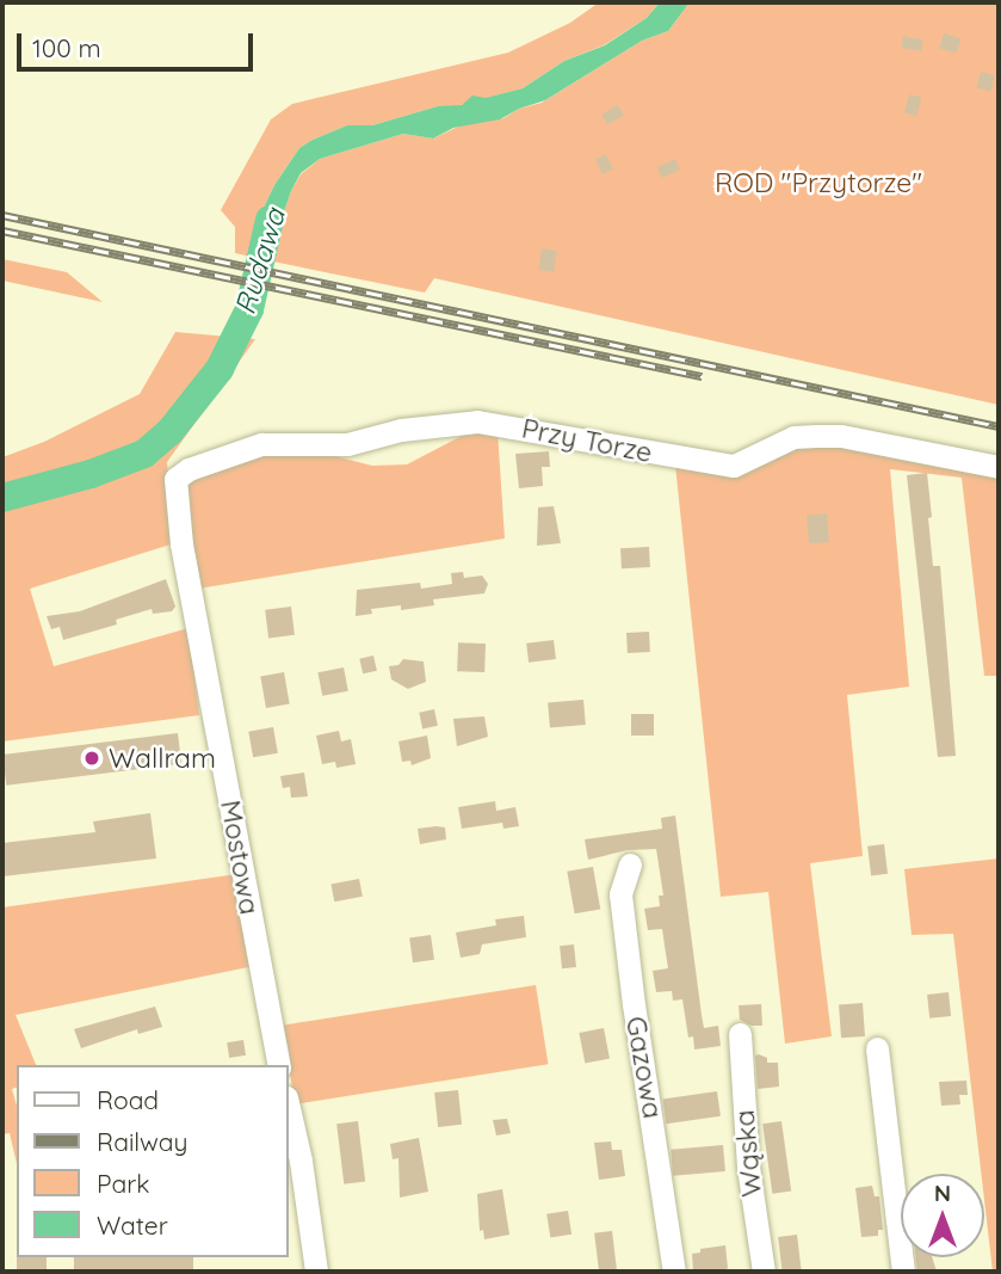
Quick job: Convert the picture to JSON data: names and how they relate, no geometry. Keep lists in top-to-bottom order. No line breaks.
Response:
{"streets":{"street":["Przy Torze","Mostowa","Gazowa","Wąska"]},"crossings":[["Przy Torze","Mostowa"]],"water":["Rudawa"],"parks":["ROD \"Przytorze\""],"places":["Wallram"],"legend":["Road","Railway","Park","Water"],"scale_bar":"100 m","north":"top"}
